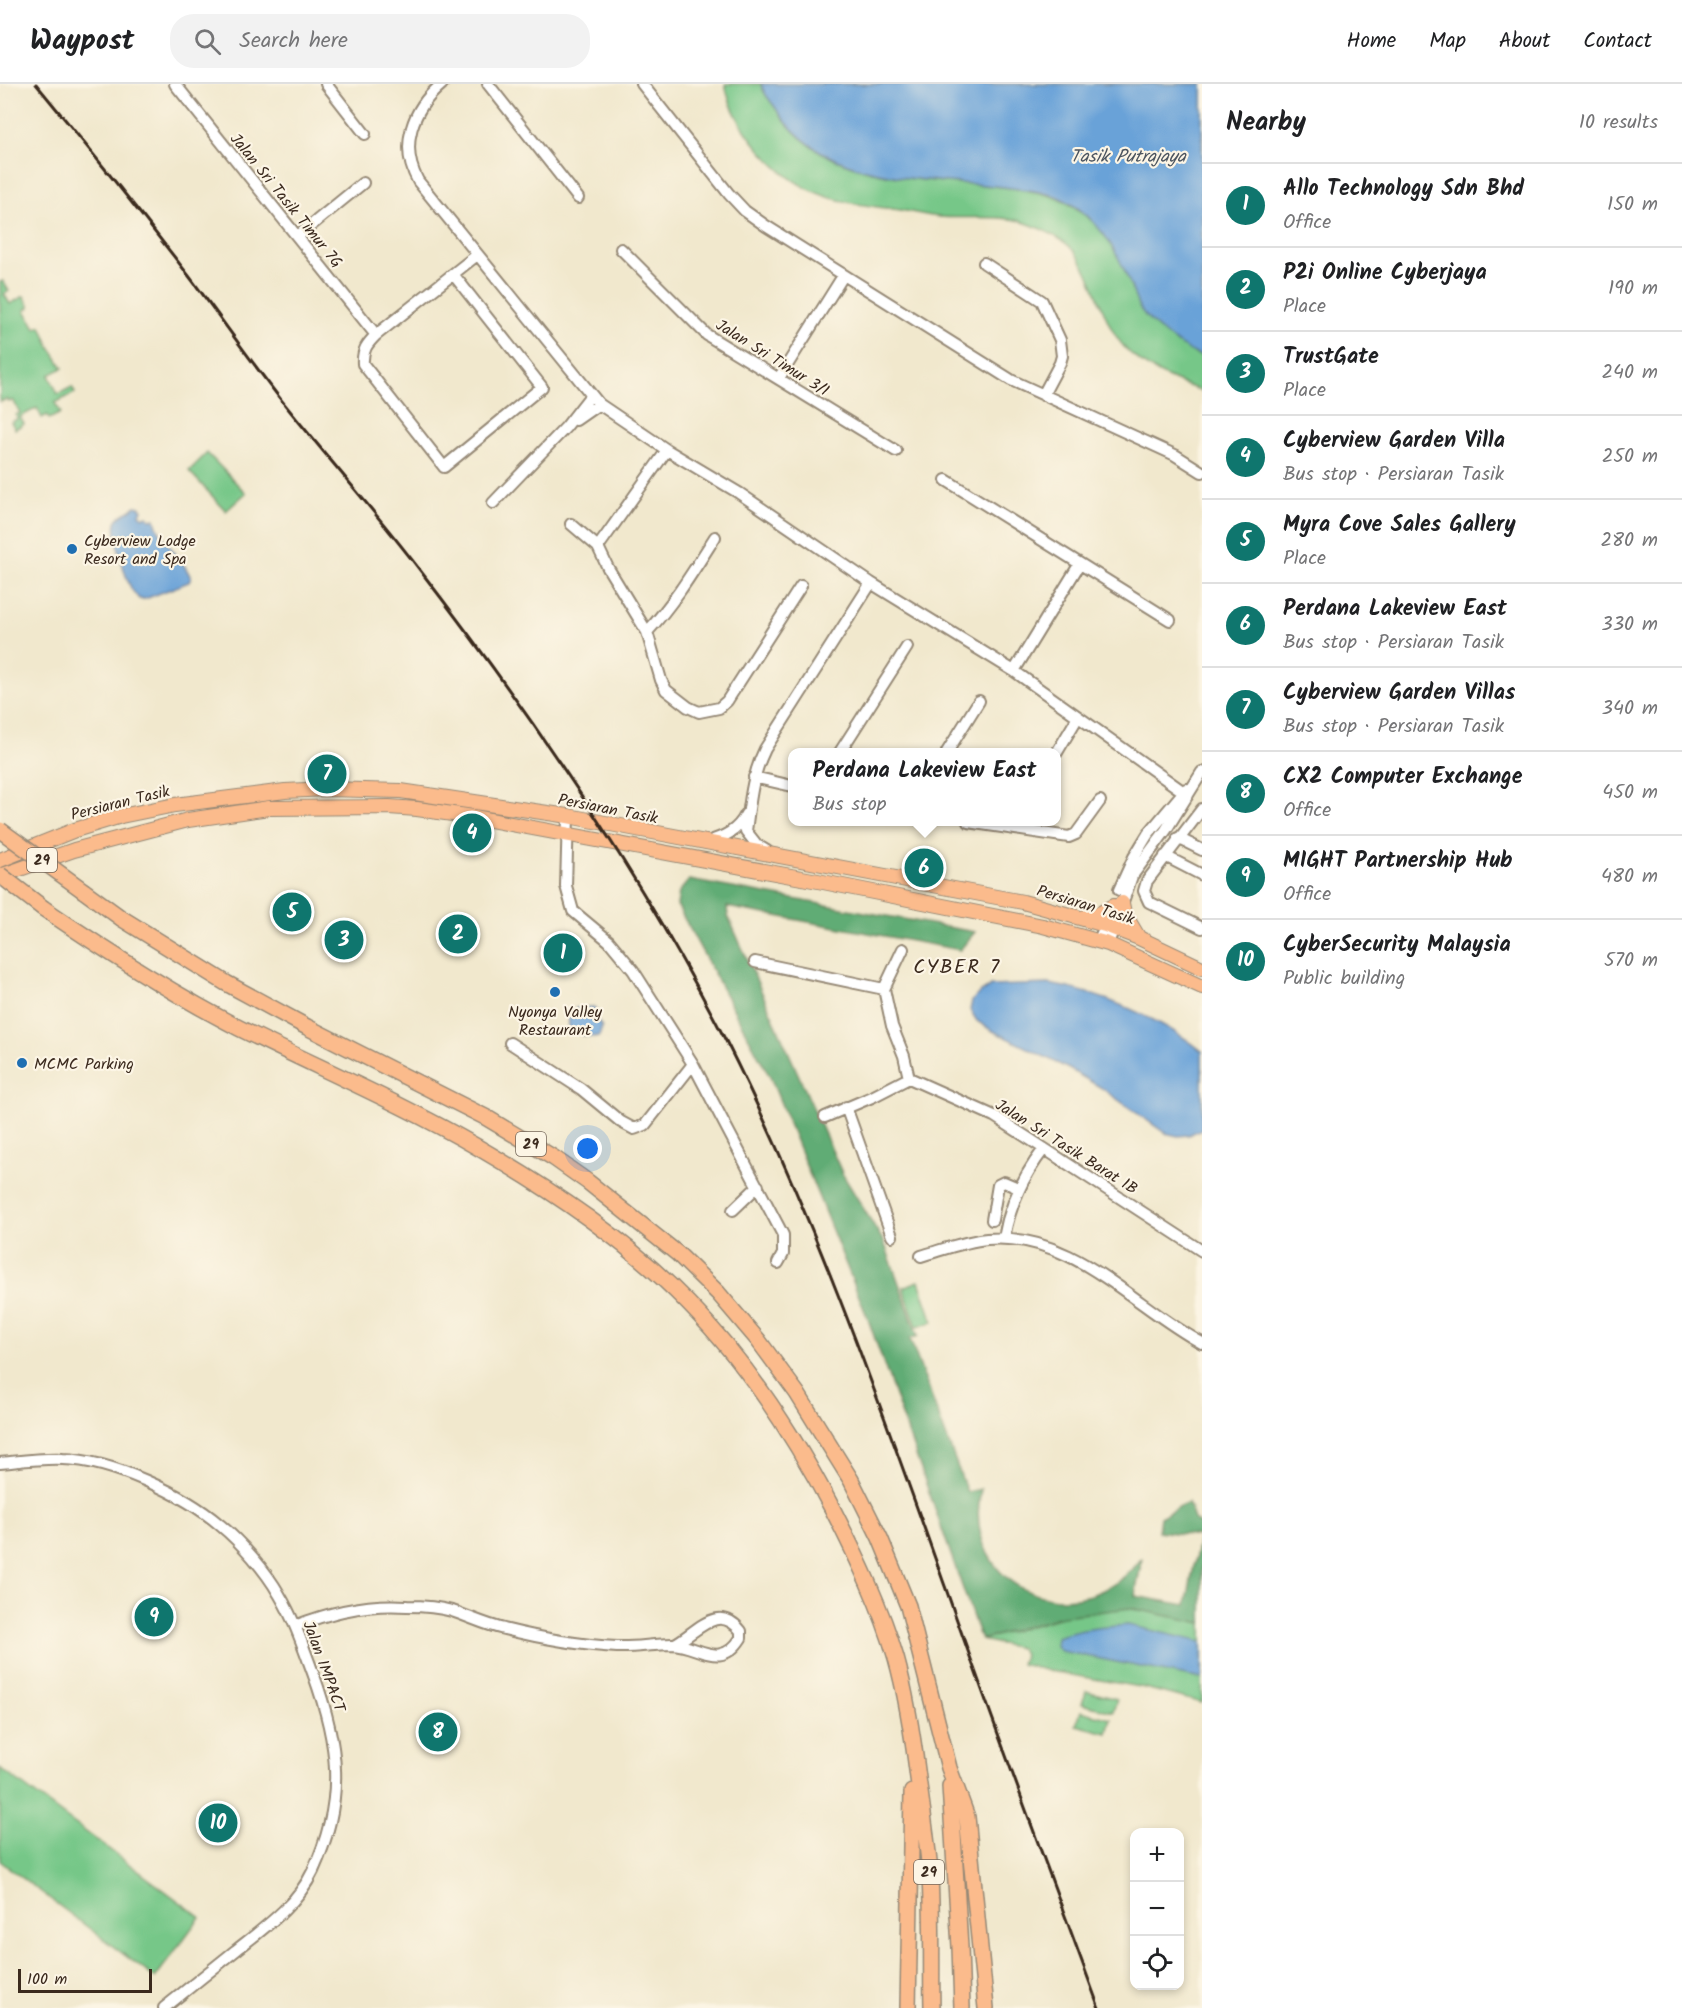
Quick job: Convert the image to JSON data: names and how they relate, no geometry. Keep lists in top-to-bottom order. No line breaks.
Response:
{"streets":{"highway":["29"],"main road":["Persiaran Tasik"],"street":["Jalan Sri Tasik Timur 7G","Jalan Sri Timur 3/1","Jalan Sri Tasik Barat 1B","Jalan IMPACT"]},"crossings":[["Persiaran Tasik","29"]],"districts":["CYBER 7"],"water":["Tasik Putrajaya"],"places":["Cyberview Lodge Resort and Spa","Nyonya Valley Restaurant","MCMC Parking"],"scale_bar":"100 m","page":{"header":"Waypost","search":"Search here","nav":["Home","Map","About","Contact"],"heading":["Nearby","10 results"],"list":[{"mark":"1","name":"Allo Technology Sdn Bhd","note":"Office","value":"150 m"},{"mark":"2","name":"P2i Online Cyberjaya","note":"Place","value":"190 m"},{"mark":"3","name":"TrustGate","note":"Place","value":"240 m"},{"mark":"4","name":"Cyberview Garden Villa","note":"Bus stop · Persiaran Tasik","value":"250 m"},{"mark":"5","name":"Myra Cove Sales Gallery","note":"Place","value":"280 m"},{"mark":"6","name":"Perdana Lakeview East","note":"Bus stop · Persiaran Tasik","value":"330 m"},{"mark":"7","name":"Cyberview Garden Villas","note":"Bus stop · Persiaran Tasik","value":"340 m"},{"mark":"8","name":"CX2 Computer Exchange","note":"Office","value":"450 m"},{"mark":"9","name":"MIGHT Partnership Hub","note":"Office","value":"480 m"},{"mark":"10","name":"CyberSecurity Malaysia","note":"Public building","value":"570 m"}],"popup":["Perdana Lakeview East","Bus stop"],"pins":["7","4","6","5","2","3","1","9","8","10"],"map_buttons":["+","−"],"scale":"100 m"}}
